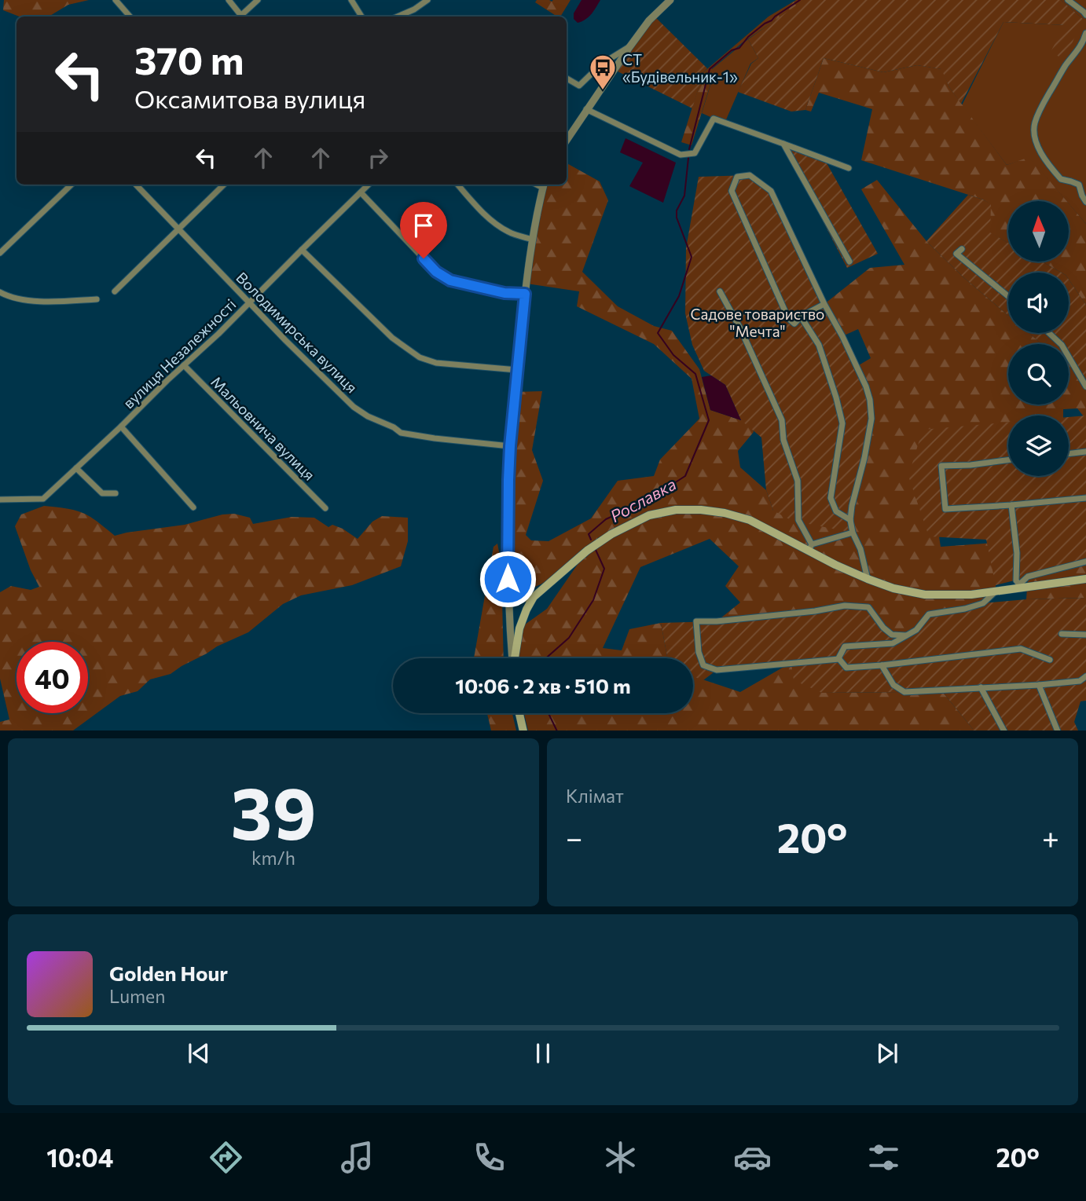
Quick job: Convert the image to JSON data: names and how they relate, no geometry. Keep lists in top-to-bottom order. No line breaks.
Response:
{"streets":{"street":["Володимирська вулиця","вулиця Незалежності","Мальовнича вулиця"]},"crossings":[["Володимирська вулиця","вулиця Незалежності"],["вулиця Незалежності","Мальовнича вулиця"]],"water":["Рославка"],"parks":["Садове товариство \"Мечта\""],"places":{"bus stop":["СТ «Будівельник-1»"]},"north":"top","page":{"turn":["370 m","Оксамитова вулиця"],"limit":"40","trip":"10:06 · 2 хв · 510 m","tile":[["39","km/h"],"Клімат"],"heat":["−","20°","+"],"song":["Golden Hour","Lumen"],"tabs":["10:04","20°"]}}
